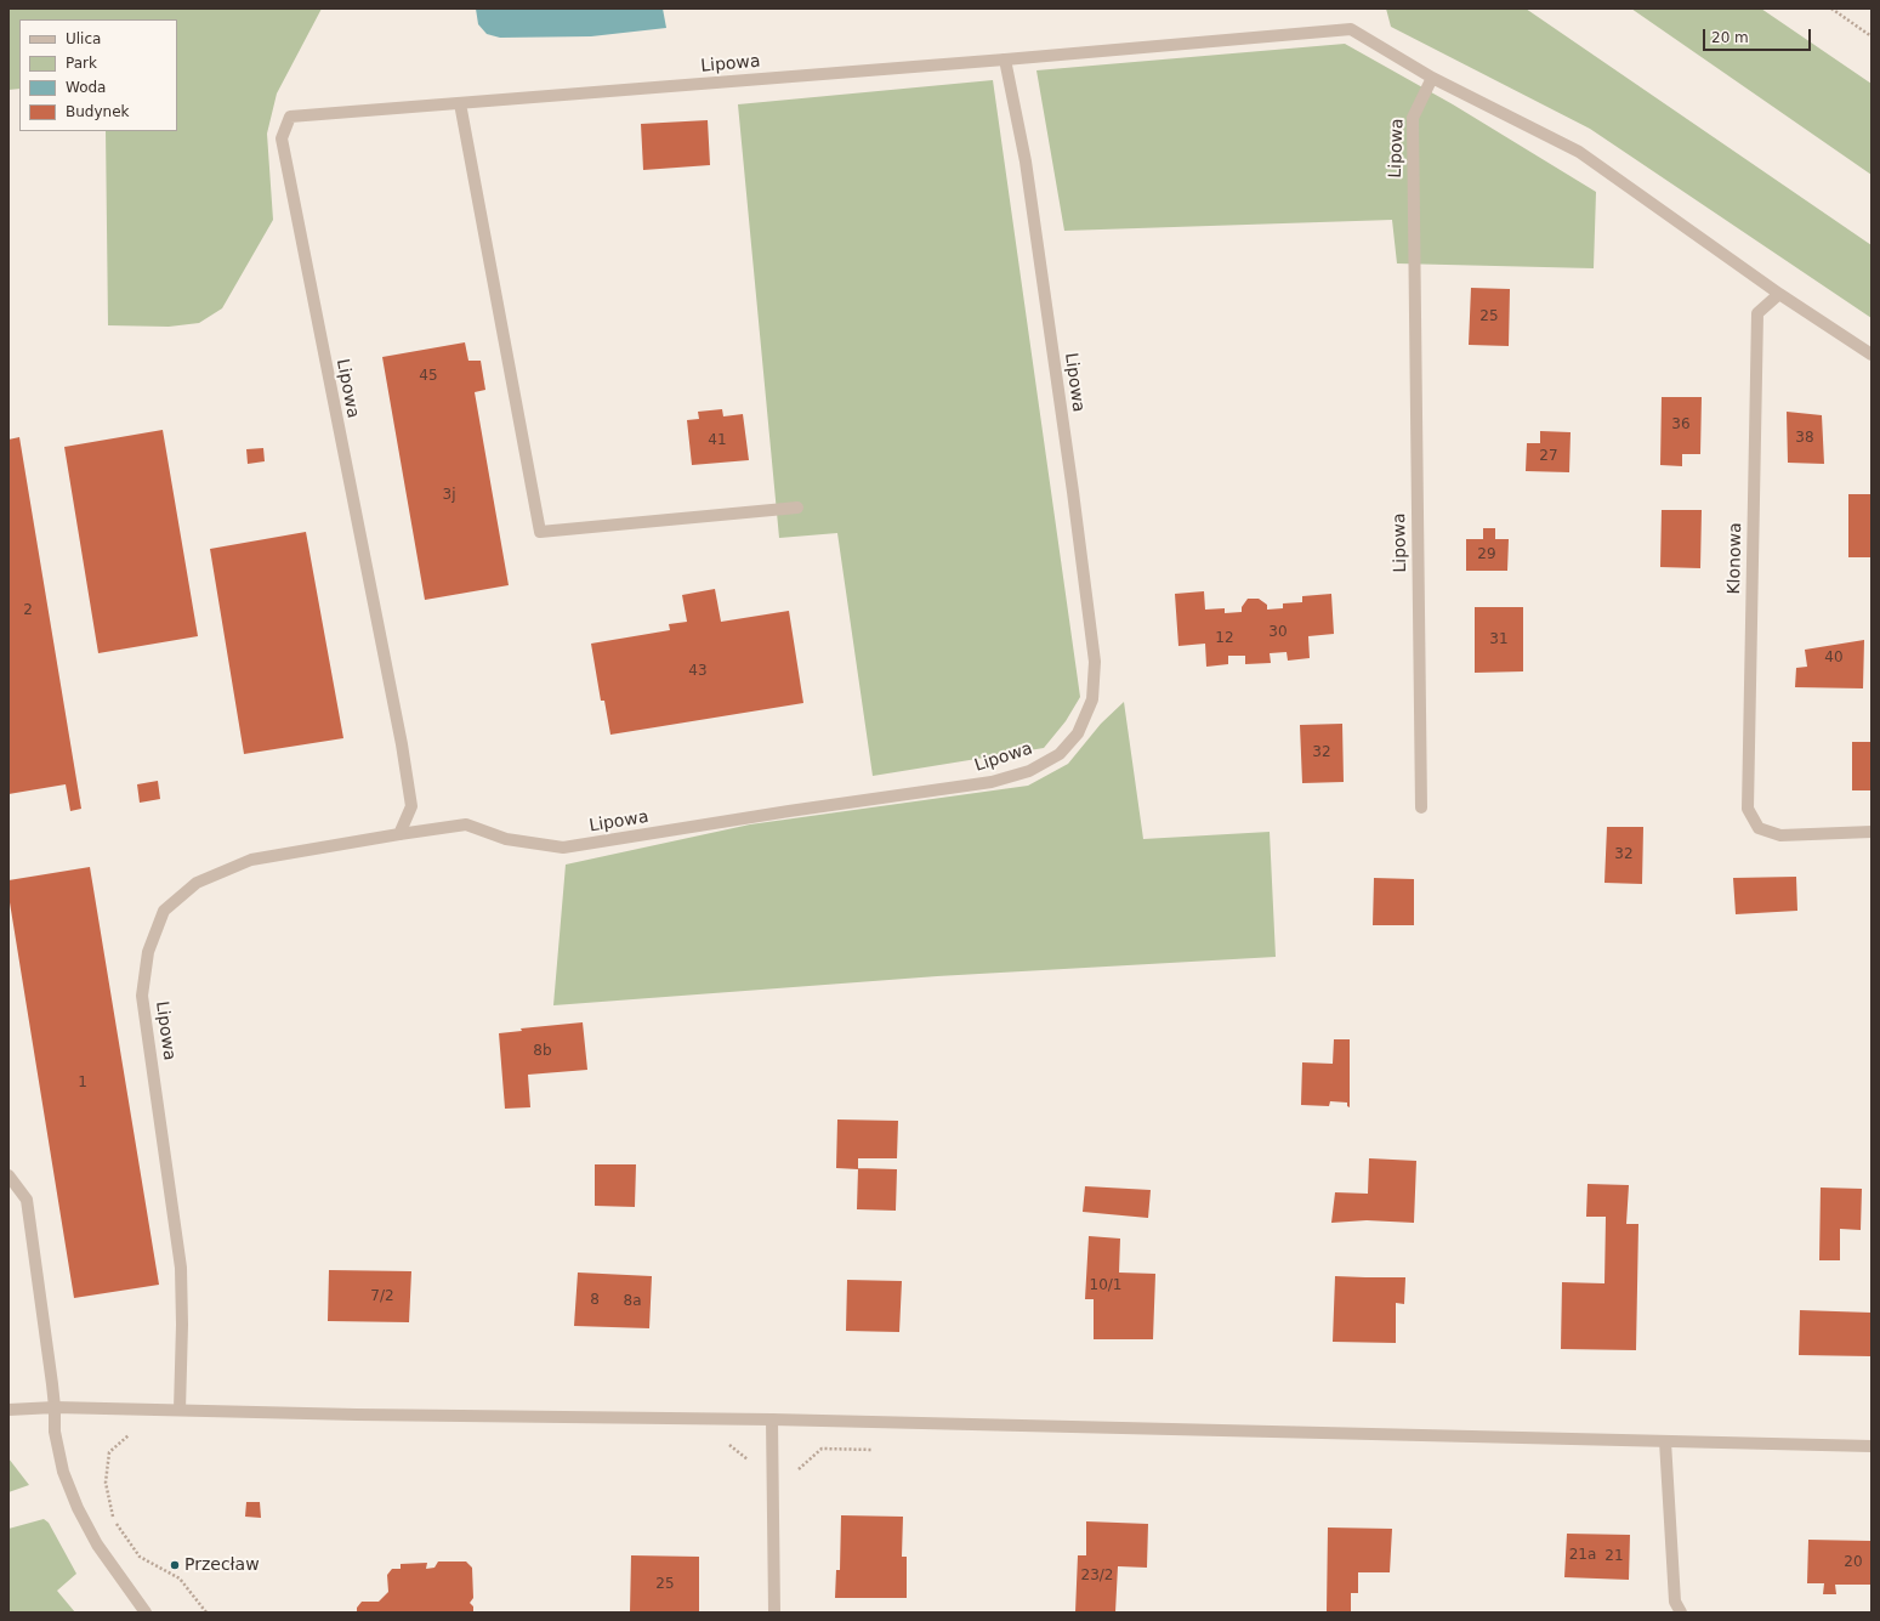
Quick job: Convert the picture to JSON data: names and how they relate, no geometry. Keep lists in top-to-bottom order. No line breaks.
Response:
{"streets":{"street":["Lipowa","Klonowa"]},"crossings":[["Lipowa","Klonowa"]],"places":["Przecław"],"house_numbers":["25","45","36","38","41","27","3j","29","2","30","12","31","40","43","32","32","8b","1","10/1","7/2","8","8a","21a","21","20","23/2","25"],"legend":["Ulica","Park","Woda","Budynek"],"scale_bar":"20 m"}
